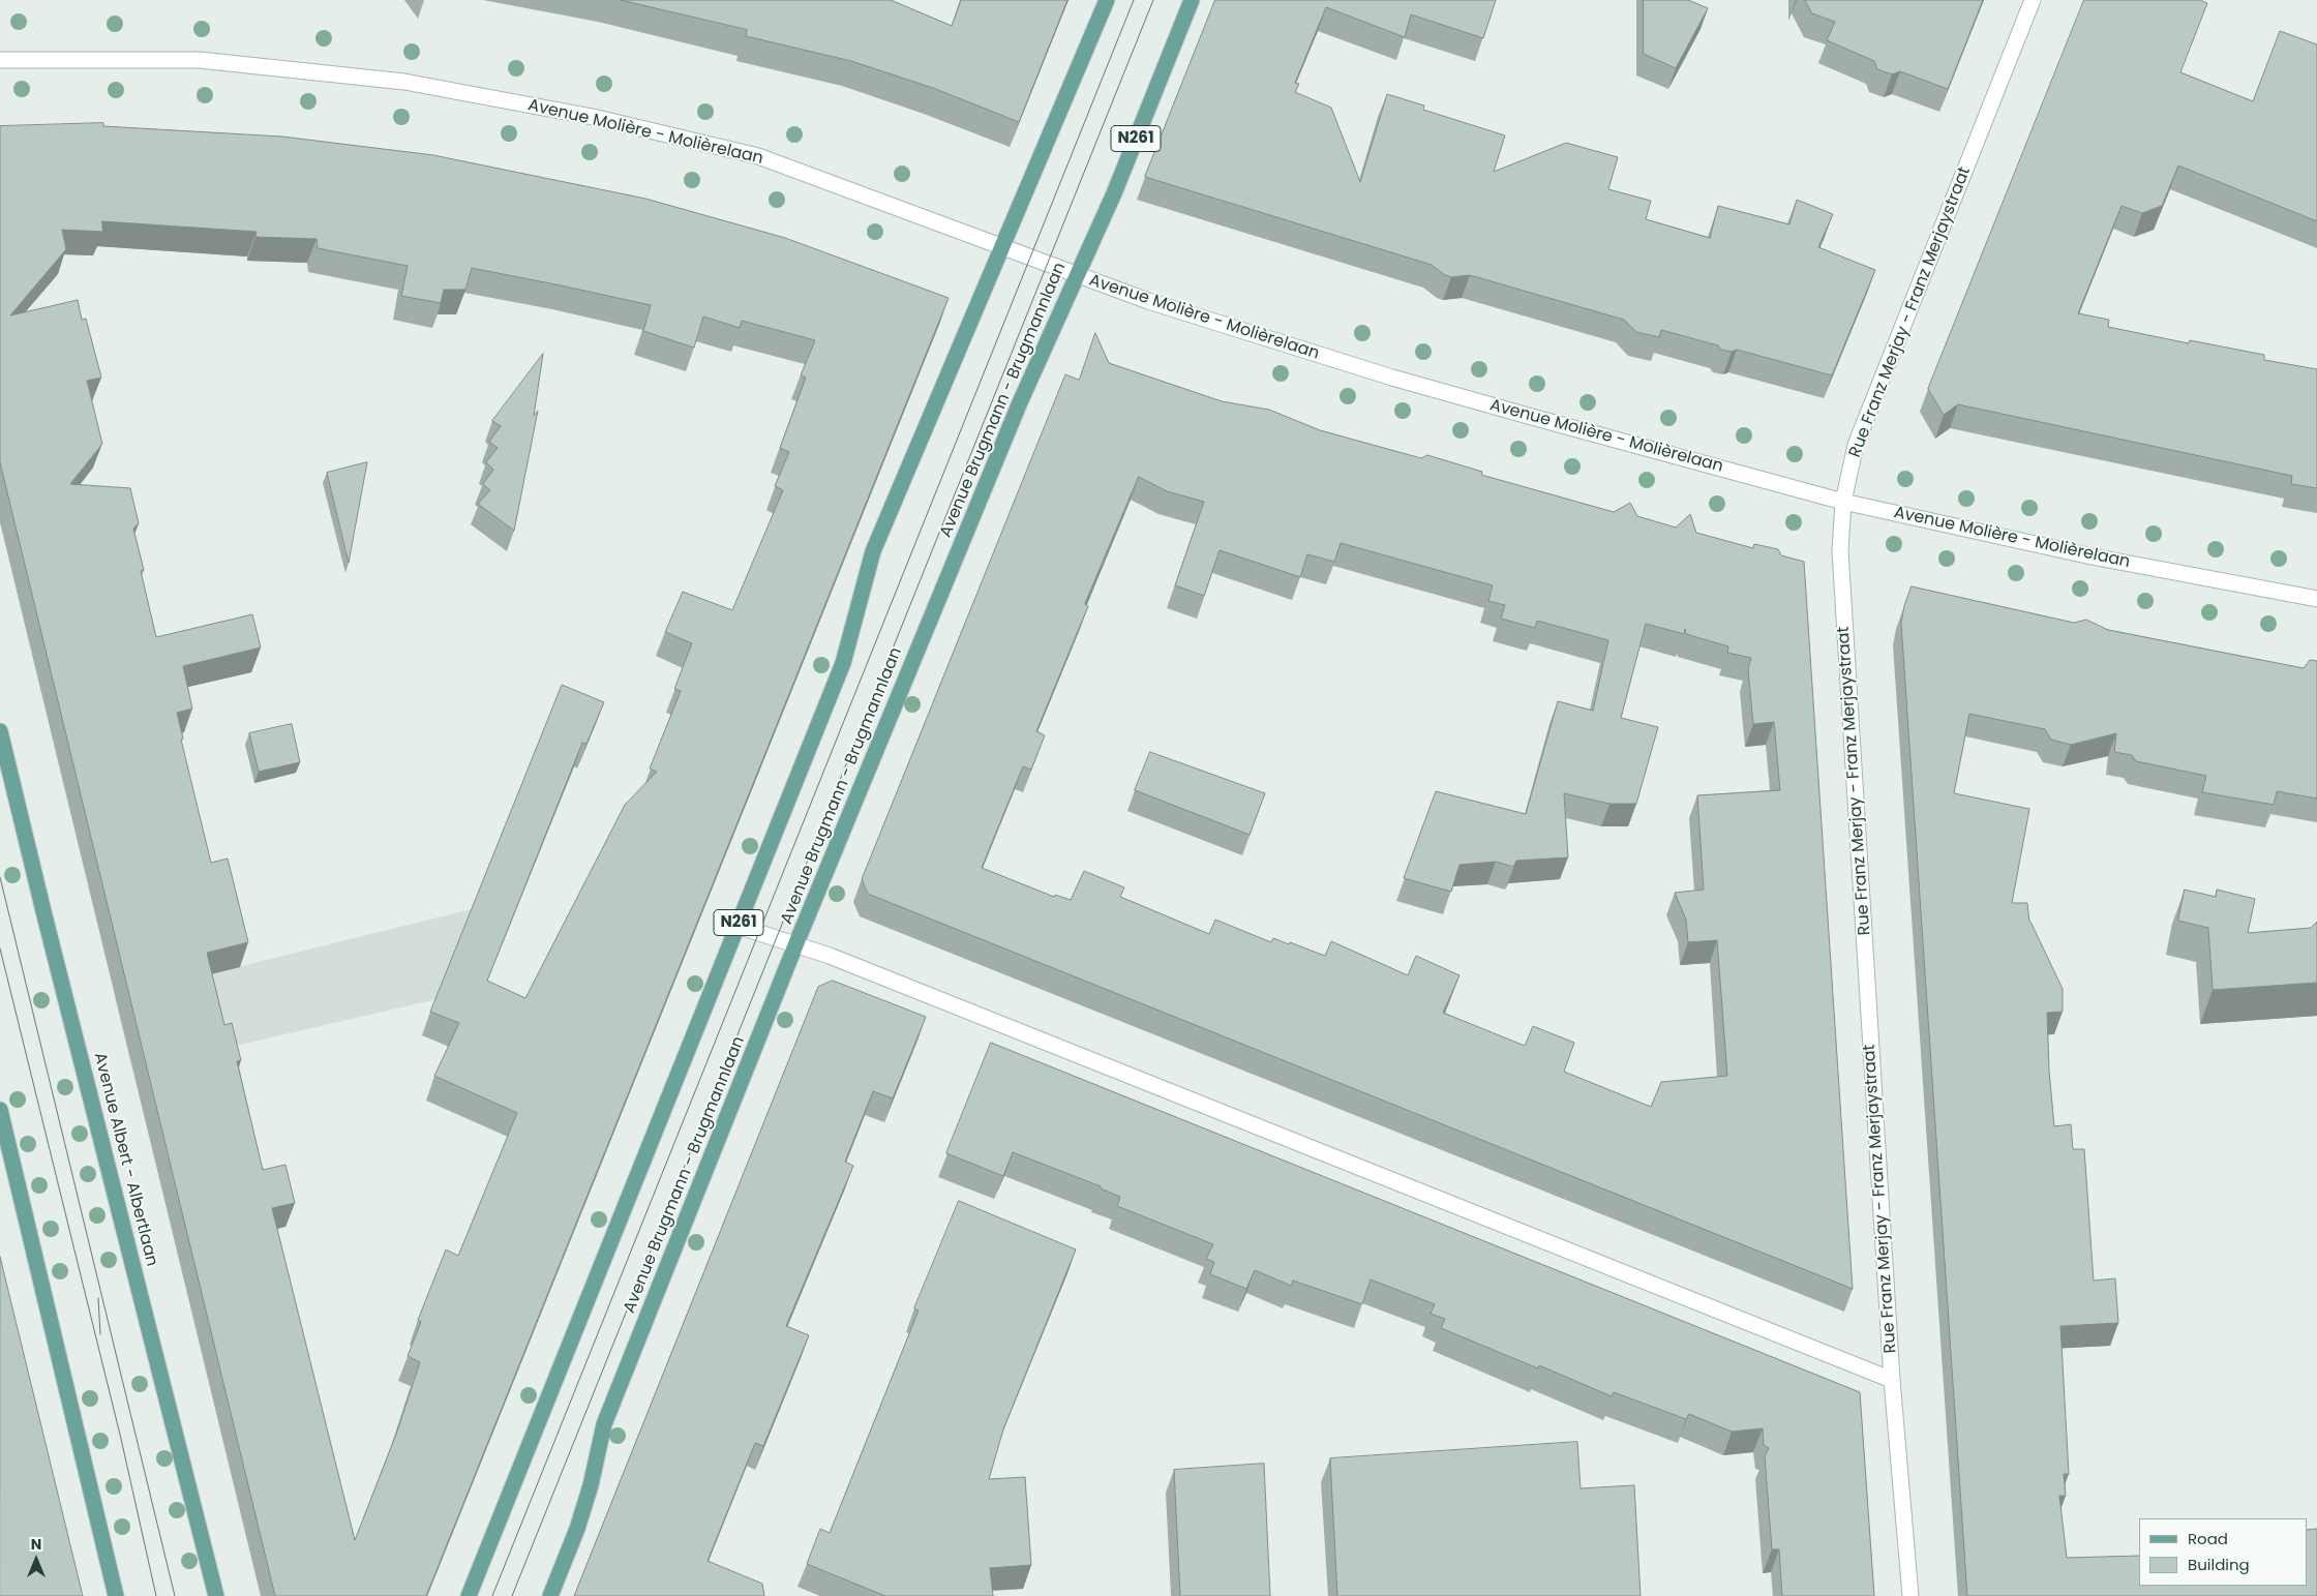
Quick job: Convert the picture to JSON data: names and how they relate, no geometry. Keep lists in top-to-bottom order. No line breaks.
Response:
{"streets":{"main road":["N261","Avenue Brugmann - Brugmannlaan","Avenue Albert - Albertlaan"],"street":["Avenue Molière - Molièrelaan","Rue Franz Merjay - Franz Merjaystraat"]},"crossings":[["Avenue Molière - Molièrelaan","N261"],["Avenue Molière - Molièrelaan","Rue Franz Merjay - Franz Merjaystraat"],["Avenue Molière - Molièrelaan","Avenue Brugmann - Brugmannlaan"]],"legend":["Road","Building"],"north":"top"}
